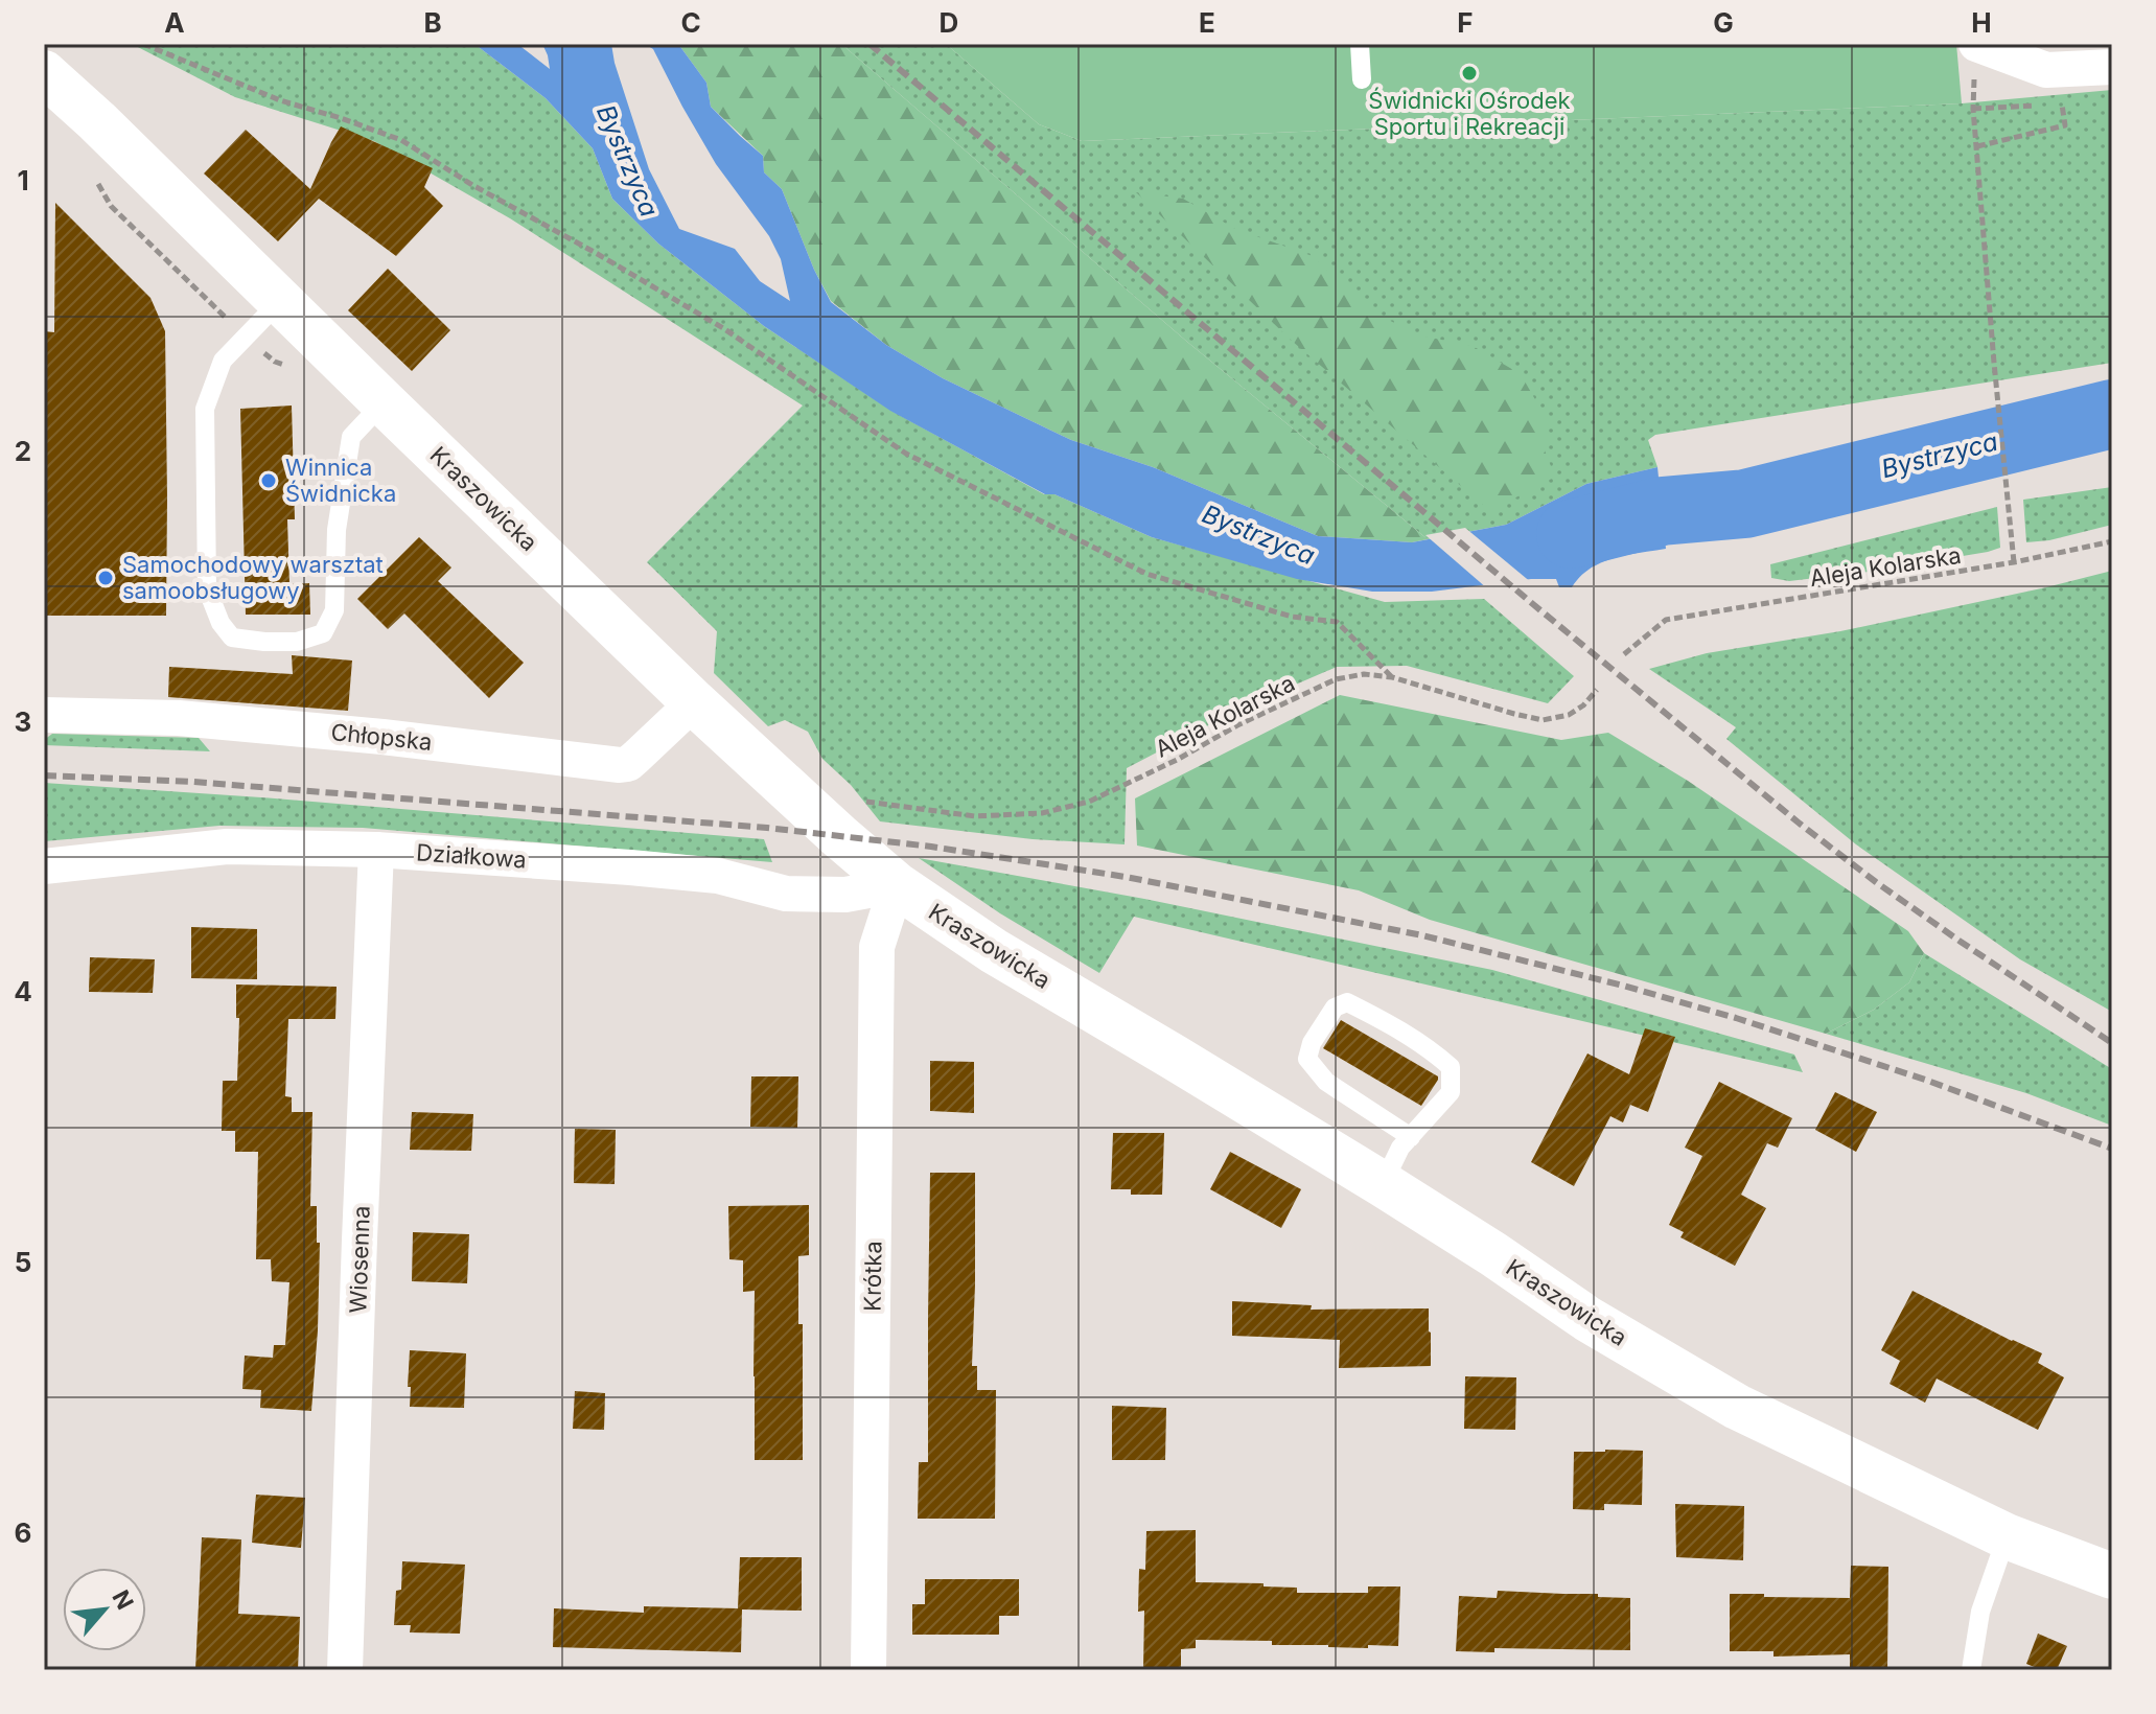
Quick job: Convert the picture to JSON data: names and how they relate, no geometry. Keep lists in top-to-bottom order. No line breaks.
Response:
{"streets":{"street":["Kraszowicka","Chłopska","Działkowa","Wiosenna","Krótka"],"path":["Aleja Kolarska"]},"crossings":[["Kraszowicka","Chłopska"],["Kraszowicka","Działkowa"],["Kraszowicka","Krótka"],["Działkowa","Wiosenna"],["Działkowa","Krótka"]],"water":["Bystrzyca"],"places":["Świdnicki Ośrodek Sportu i Rekreacji","Winnica Świdnicka","Samochodowy warsztat samoobsługowy"],"north":"top right","grid":{"columns":["A","B","C","D","E","F","G","H"],"rows":["1","2","3","4","5","6"]}}
